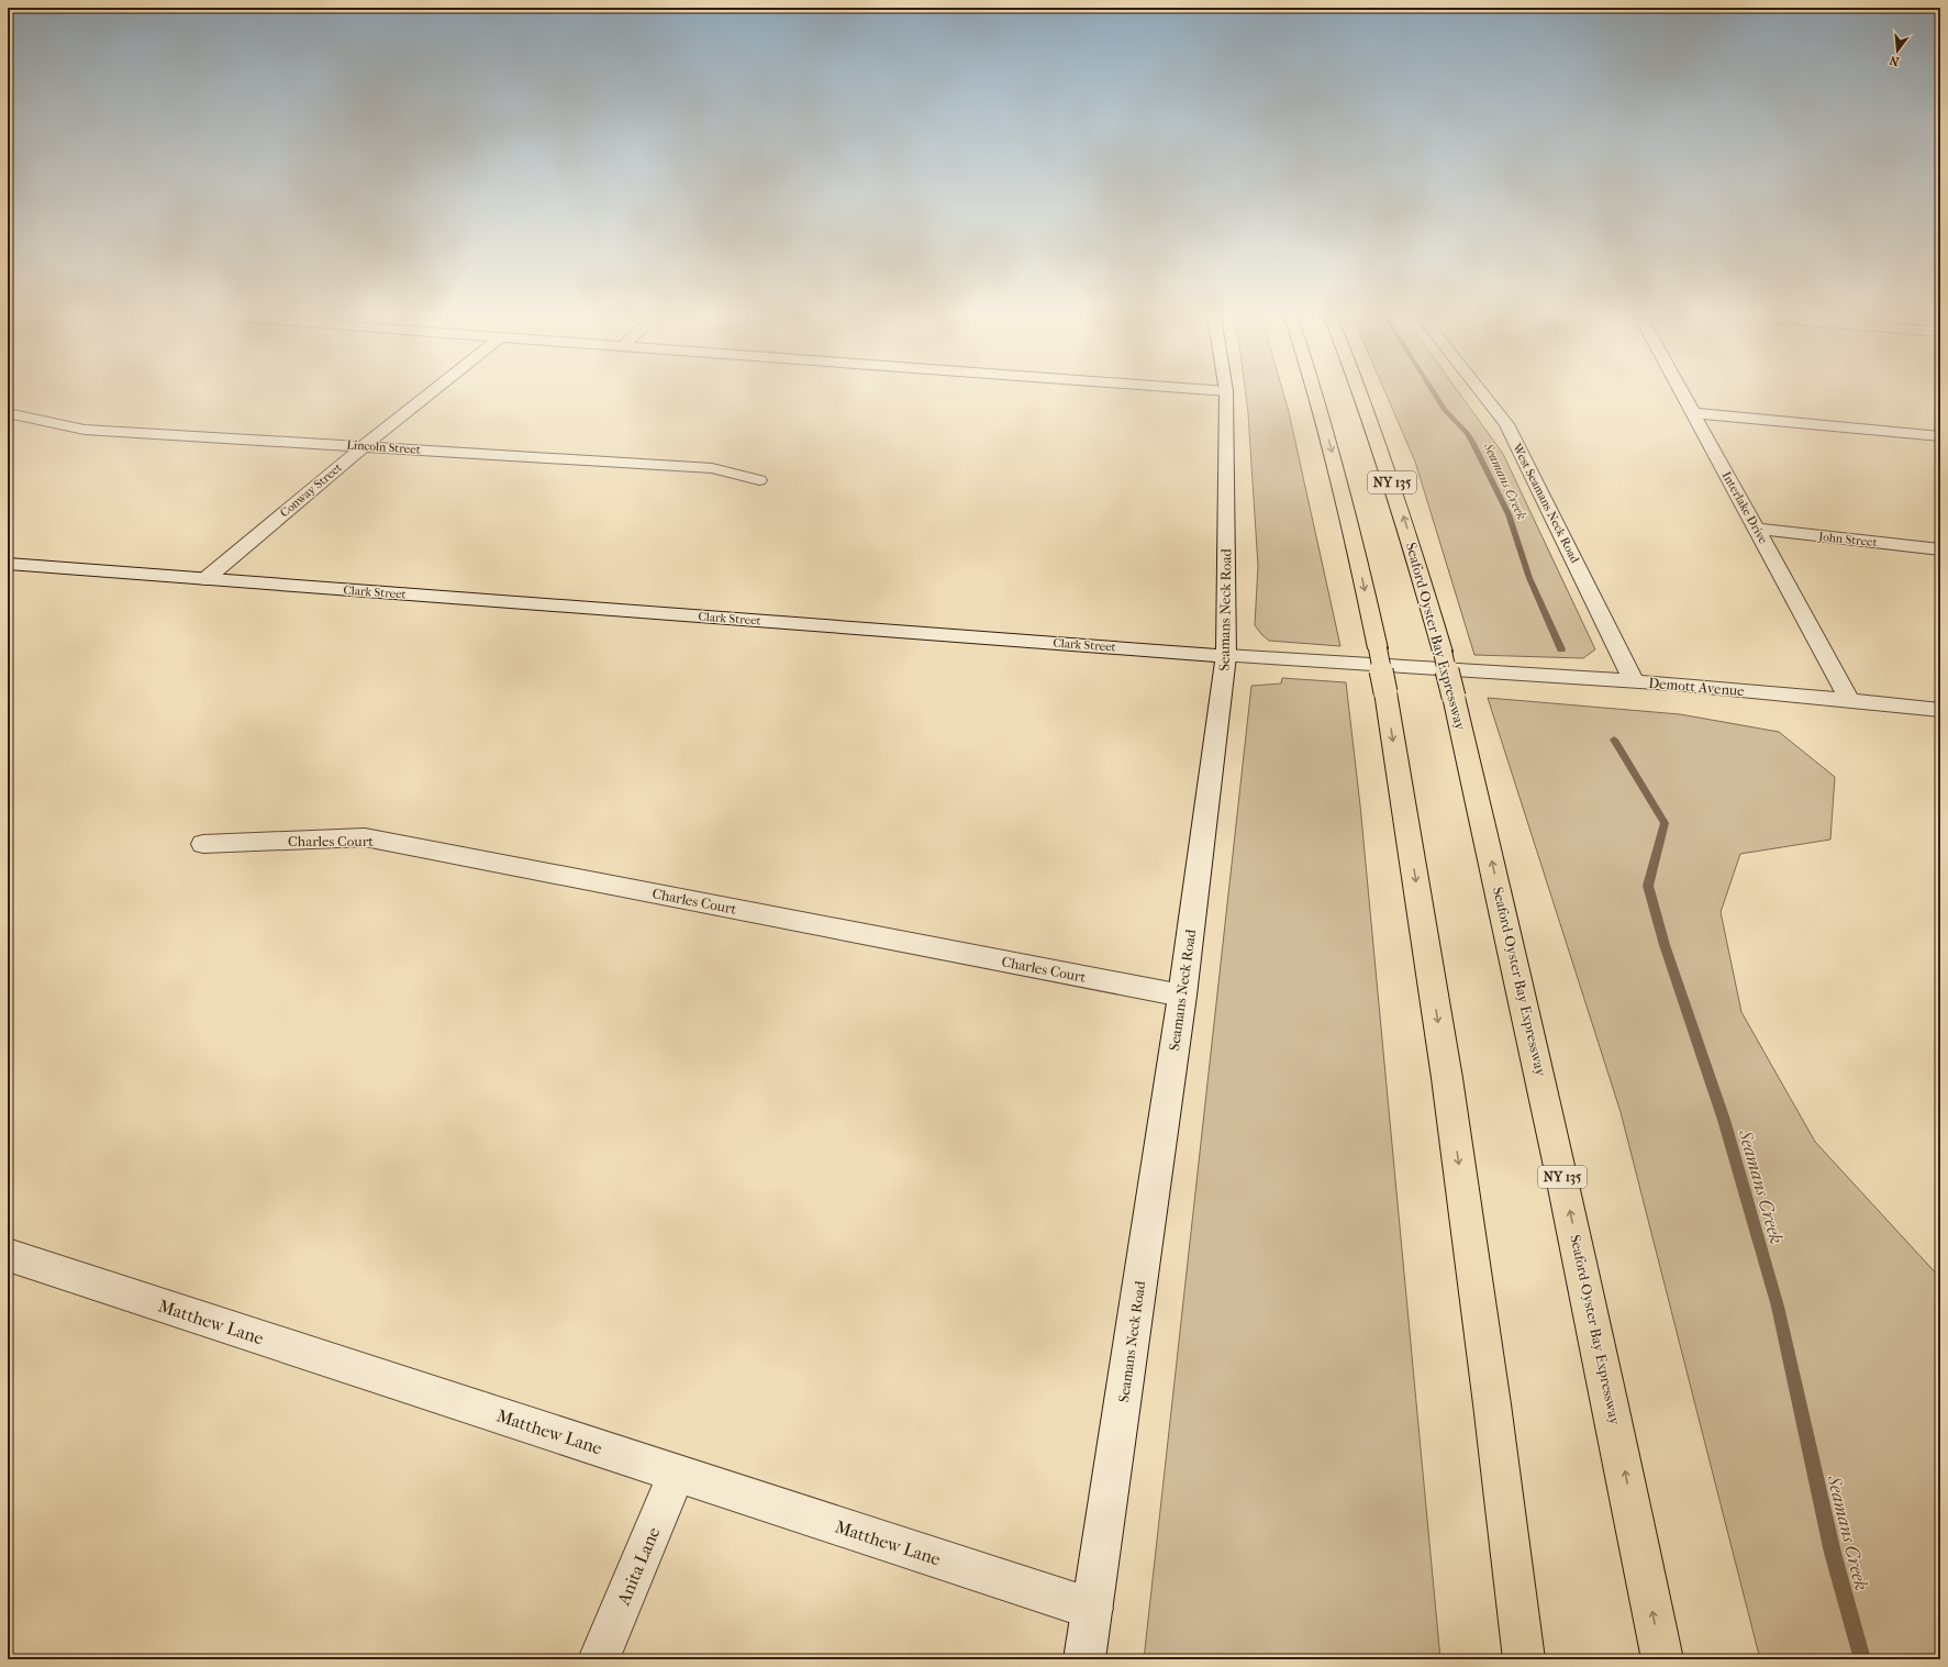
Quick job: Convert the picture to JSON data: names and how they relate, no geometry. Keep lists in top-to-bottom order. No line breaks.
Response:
{"streets":{"highway":["NY 135","Seaford-Oyster Bay Expressway"],"street":["Lincoln Street","Conway Street","West Seamans Neck Road","Interlake Drive","John Street","Clark Street","Seamans Neck Road","Demott Avenue","Charles Court","Matthew Lane","Anita Lane"]},"crossings":[["Lincoln Street","Conway Street"],["Conway Street","Clark Street"],["West Seamans Neck Road","Demott Avenue"],["Interlake Drive","John Street"],["Interlake Drive","Demott Avenue"],["Clark Street","Seamans Neck Road"],["Clark Street","Seaford-Oyster Bay Expressway"],["Clark Street","Demott Avenue"],["Seamans Neck Road","Charles Court"],["Seamans Neck Road","Matthew Lane"],["Seaford-Oyster Bay Expressway","Demott Avenue"],["Matthew Lane","Anita Lane"]],"water":["Seamans Creek"],"north":"bottom"}
